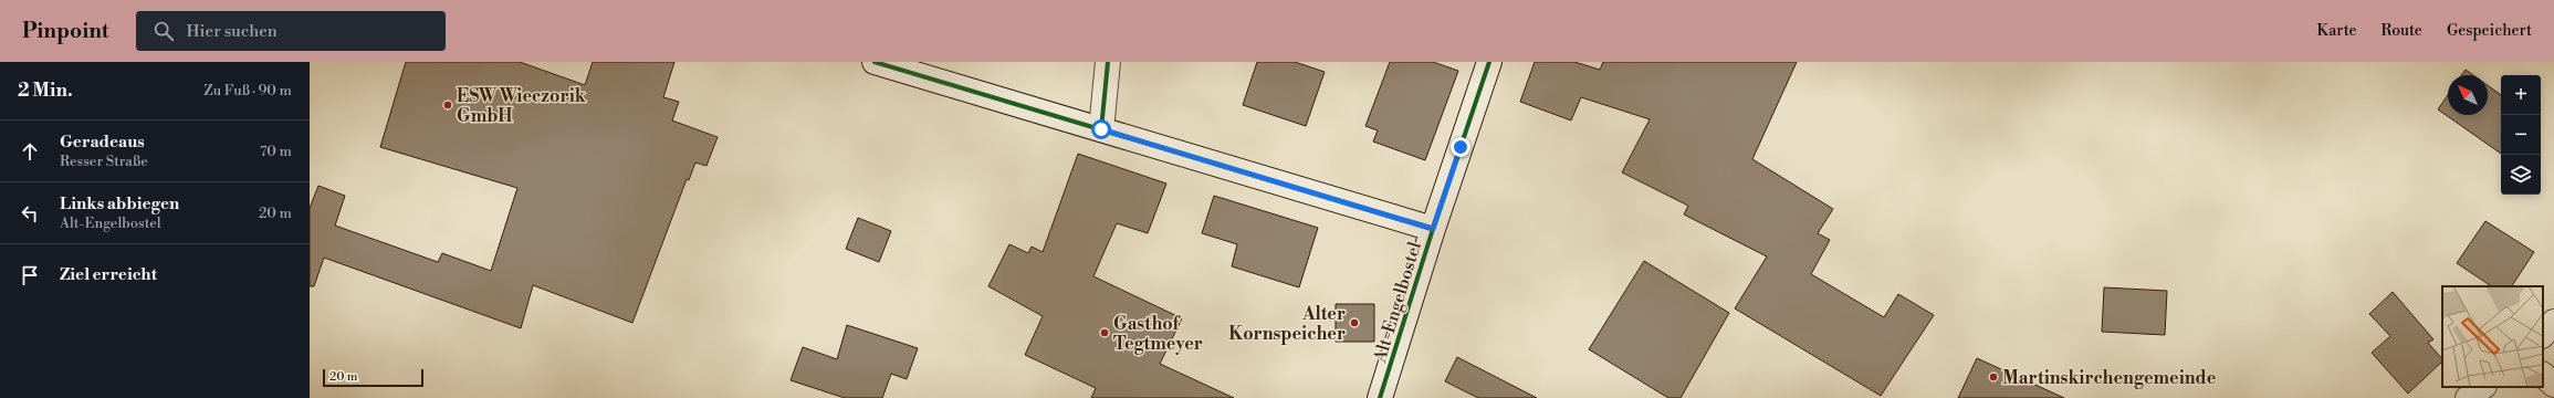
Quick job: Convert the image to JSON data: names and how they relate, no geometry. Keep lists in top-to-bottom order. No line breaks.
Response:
{"streets":{"main road":["Alt-Engelbostel"]},"places":["ESW Wieczorik GmbH","Alter Kornspeicher","Gasthof Tegtmeyer","Martinskirchengemeinde"],"scale_bar":"20 m","north":"top left","page":{"header":"Pinpoint","search":"Hier suchen","nav":["Karte","Route","Gespeichert"],"heading":["2 Min.","Zu Fuß · 90 m"],"map_buttons":["+","−"],"list":[["Geradeaus","Resser Straße","70 m"],["Links abbiegen","Alt-Engelbostel","20 m"],"Ziel erreicht"],"scale":"20 m"}}
